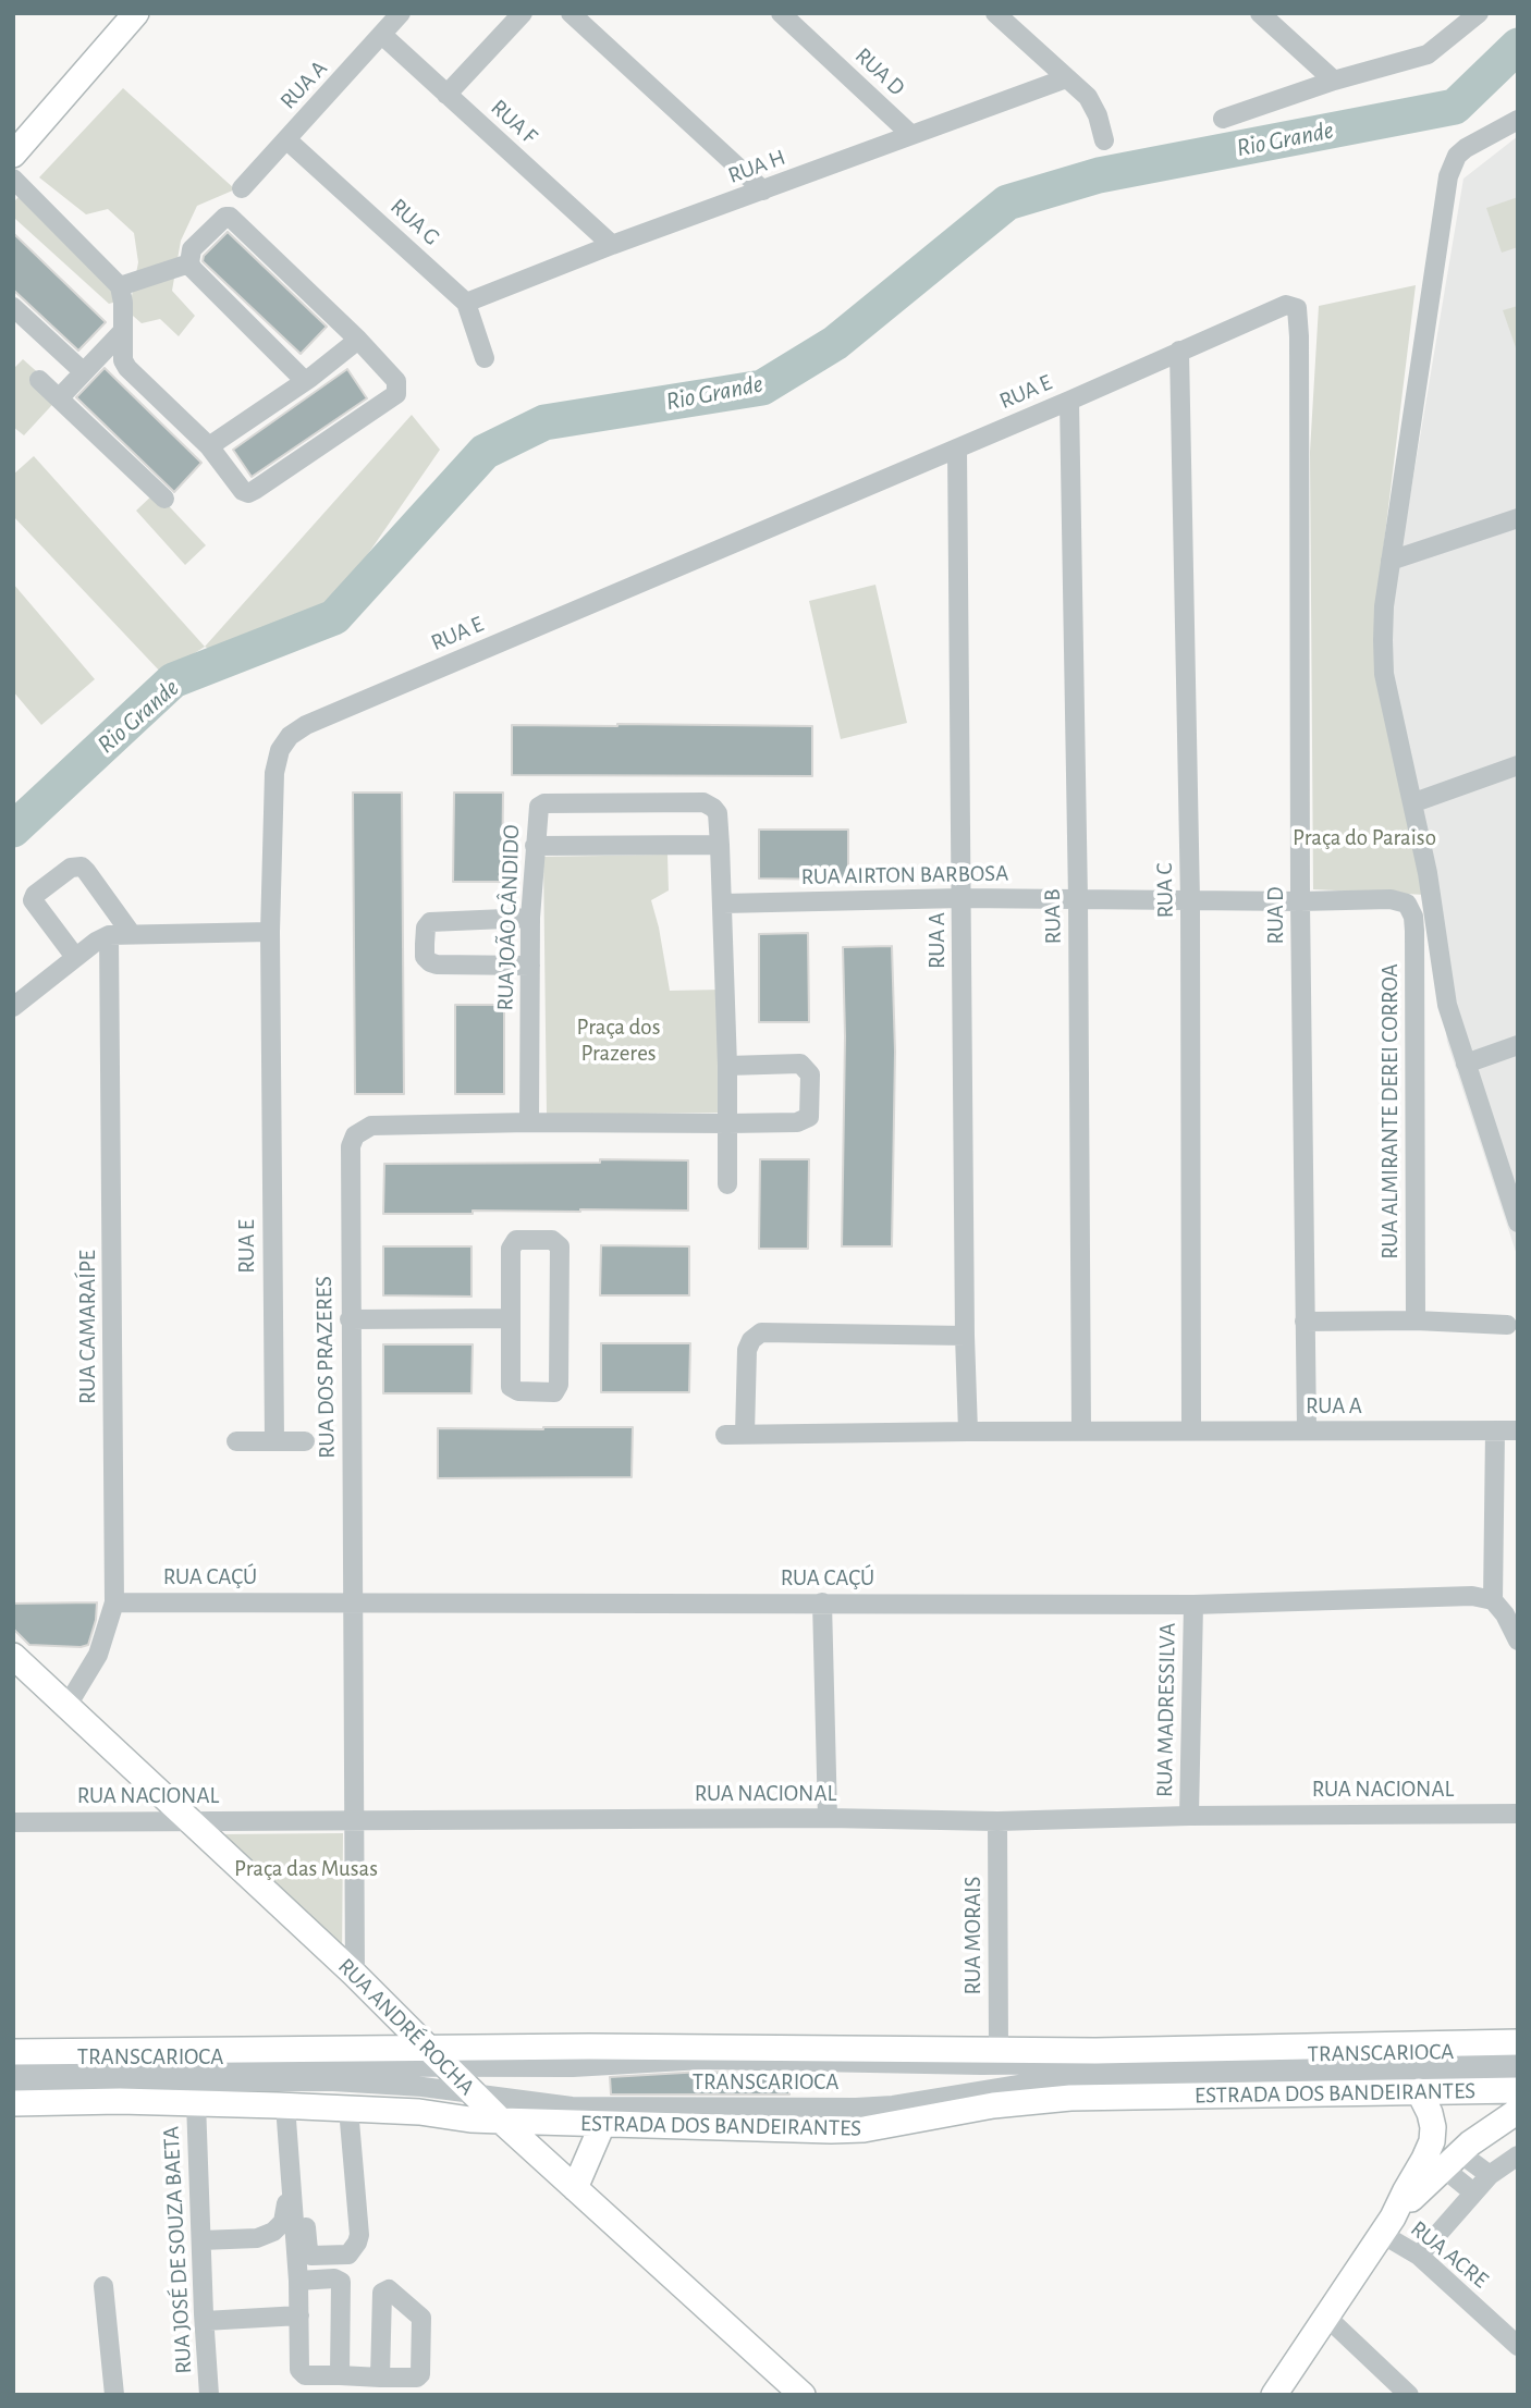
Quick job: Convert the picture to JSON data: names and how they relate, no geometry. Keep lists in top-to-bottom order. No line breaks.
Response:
{"streets":{"main road":["RUA ANDRÉ ROCHA","ESTRADA DOS BANDEIRANTES"],"street":["RUA D","RUA A","RUA F","RUA H","RUA G","RUA E","RUA AIRTON BARBOSA","RUA C","RUA B","RUA JOÃO CÂNDIDO","RUA ALMIRANTE DEREI CORROA","RUA CAMARAÍPE","RUA DOS PRAZERES","RUA CAÇÚ","RUA MADRESSILVA","RUA NACIONAL","RUA MORAIS","TRANSCARIOCA","RUA JOSÉ DE SOUZA BAETA","RUA ACRE"]},"crossings":[["RUA D","RUA A"],["RUA D","RUA H"],["RUA D","RUA E"],["RUA D","RUA AIRTON BARBOSA"],["RUA A","RUA F"],["RUA A","RUA G"],["RUA A","RUA E"],["RUA A","RUA AIRTON BARBOSA"],["RUA A","RUA C"],["RUA A","RUA B"],["RUA F","RUA H"],["RUA H","RUA G"],["RUA E","RUA C"],["RUA E","RUA B"],["RUA AIRTON BARBOSA","RUA C"],["RUA AIRTON BARBOSA","RUA B"],["RUA AIRTON BARBOSA","RUA ALMIRANTE DEREI CORROA"],["RUA JOÃO CÂNDIDO","RUA DOS PRAZERES"],["RUA CAMARAÍPE","RUA CAÇÚ"],["RUA CAMARAÍPE","RUA ANDRÉ ROCHA"],["RUA DOS PRAZERES","RUA CAÇÚ"],["RUA DOS PRAZERES","RUA NACIONAL"],["RUA DOS PRAZERES","RUA ANDRÉ ROCHA"],["RUA CAÇÚ","RUA MADRESSILVA"],["RUA MADRESSILVA","RUA NACIONAL"],["RUA NACIONAL","RUA MORAIS"],["RUA NACIONAL","RUA ANDRÉ ROCHA"],["RUA MORAIS","ESTRADA DOS BANDEIRANTES"],["RUA ANDRÉ ROCHA","TRANSCARIOCA"],["RUA ANDRÉ ROCHA","ESTRADA DOS BANDEIRANTES"],["ESTRADA DOS BANDEIRANTES","RUA JOSÉ DE SOUZA BAETA"]],"water":["Rio Grande"],"parks":["Praça do Paraiso","Praça dos Prazeres","Praça das Musas"]}
